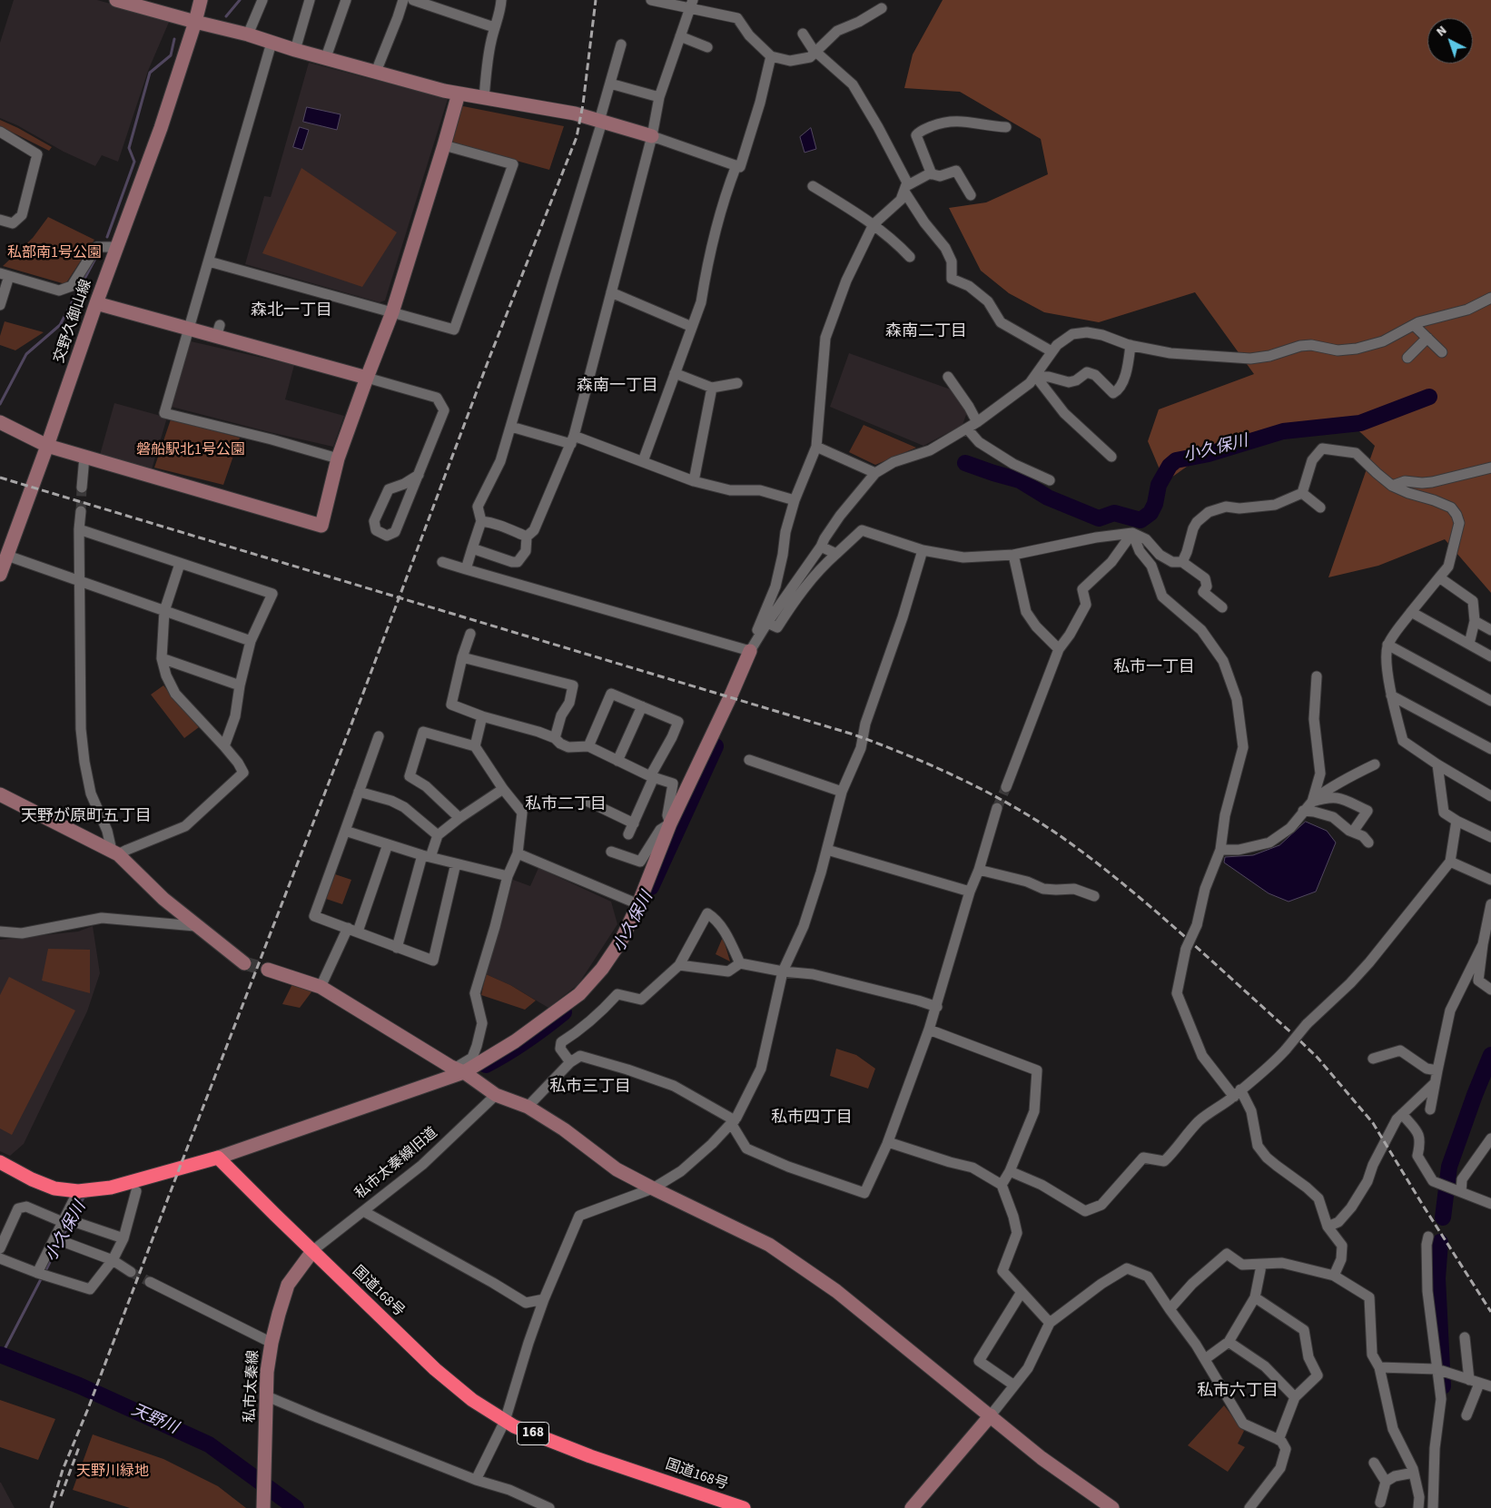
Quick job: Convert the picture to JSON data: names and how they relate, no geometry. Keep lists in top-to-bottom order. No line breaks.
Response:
{"streets":{"highway":["国道168号","168"],"street":["交野久御山線","私市太秦線旧道","私市太秦線"]},"crossings":[["私市太秦線旧道","国道168号"],["私市太秦線旧道","私市太秦線"],["国道168号","私市太秦線"]],"districts":["森北一丁目","森南二丁目","森南一丁目","私市一丁目","私市二丁目","天野が原町五丁目","私市三丁目","私市四丁目","私市六丁目"],"water":["小久保川","天野川"],"parks":["私部南1号公園","磐船駅北1号公園","天野川緑地"],"north":"top left"}
